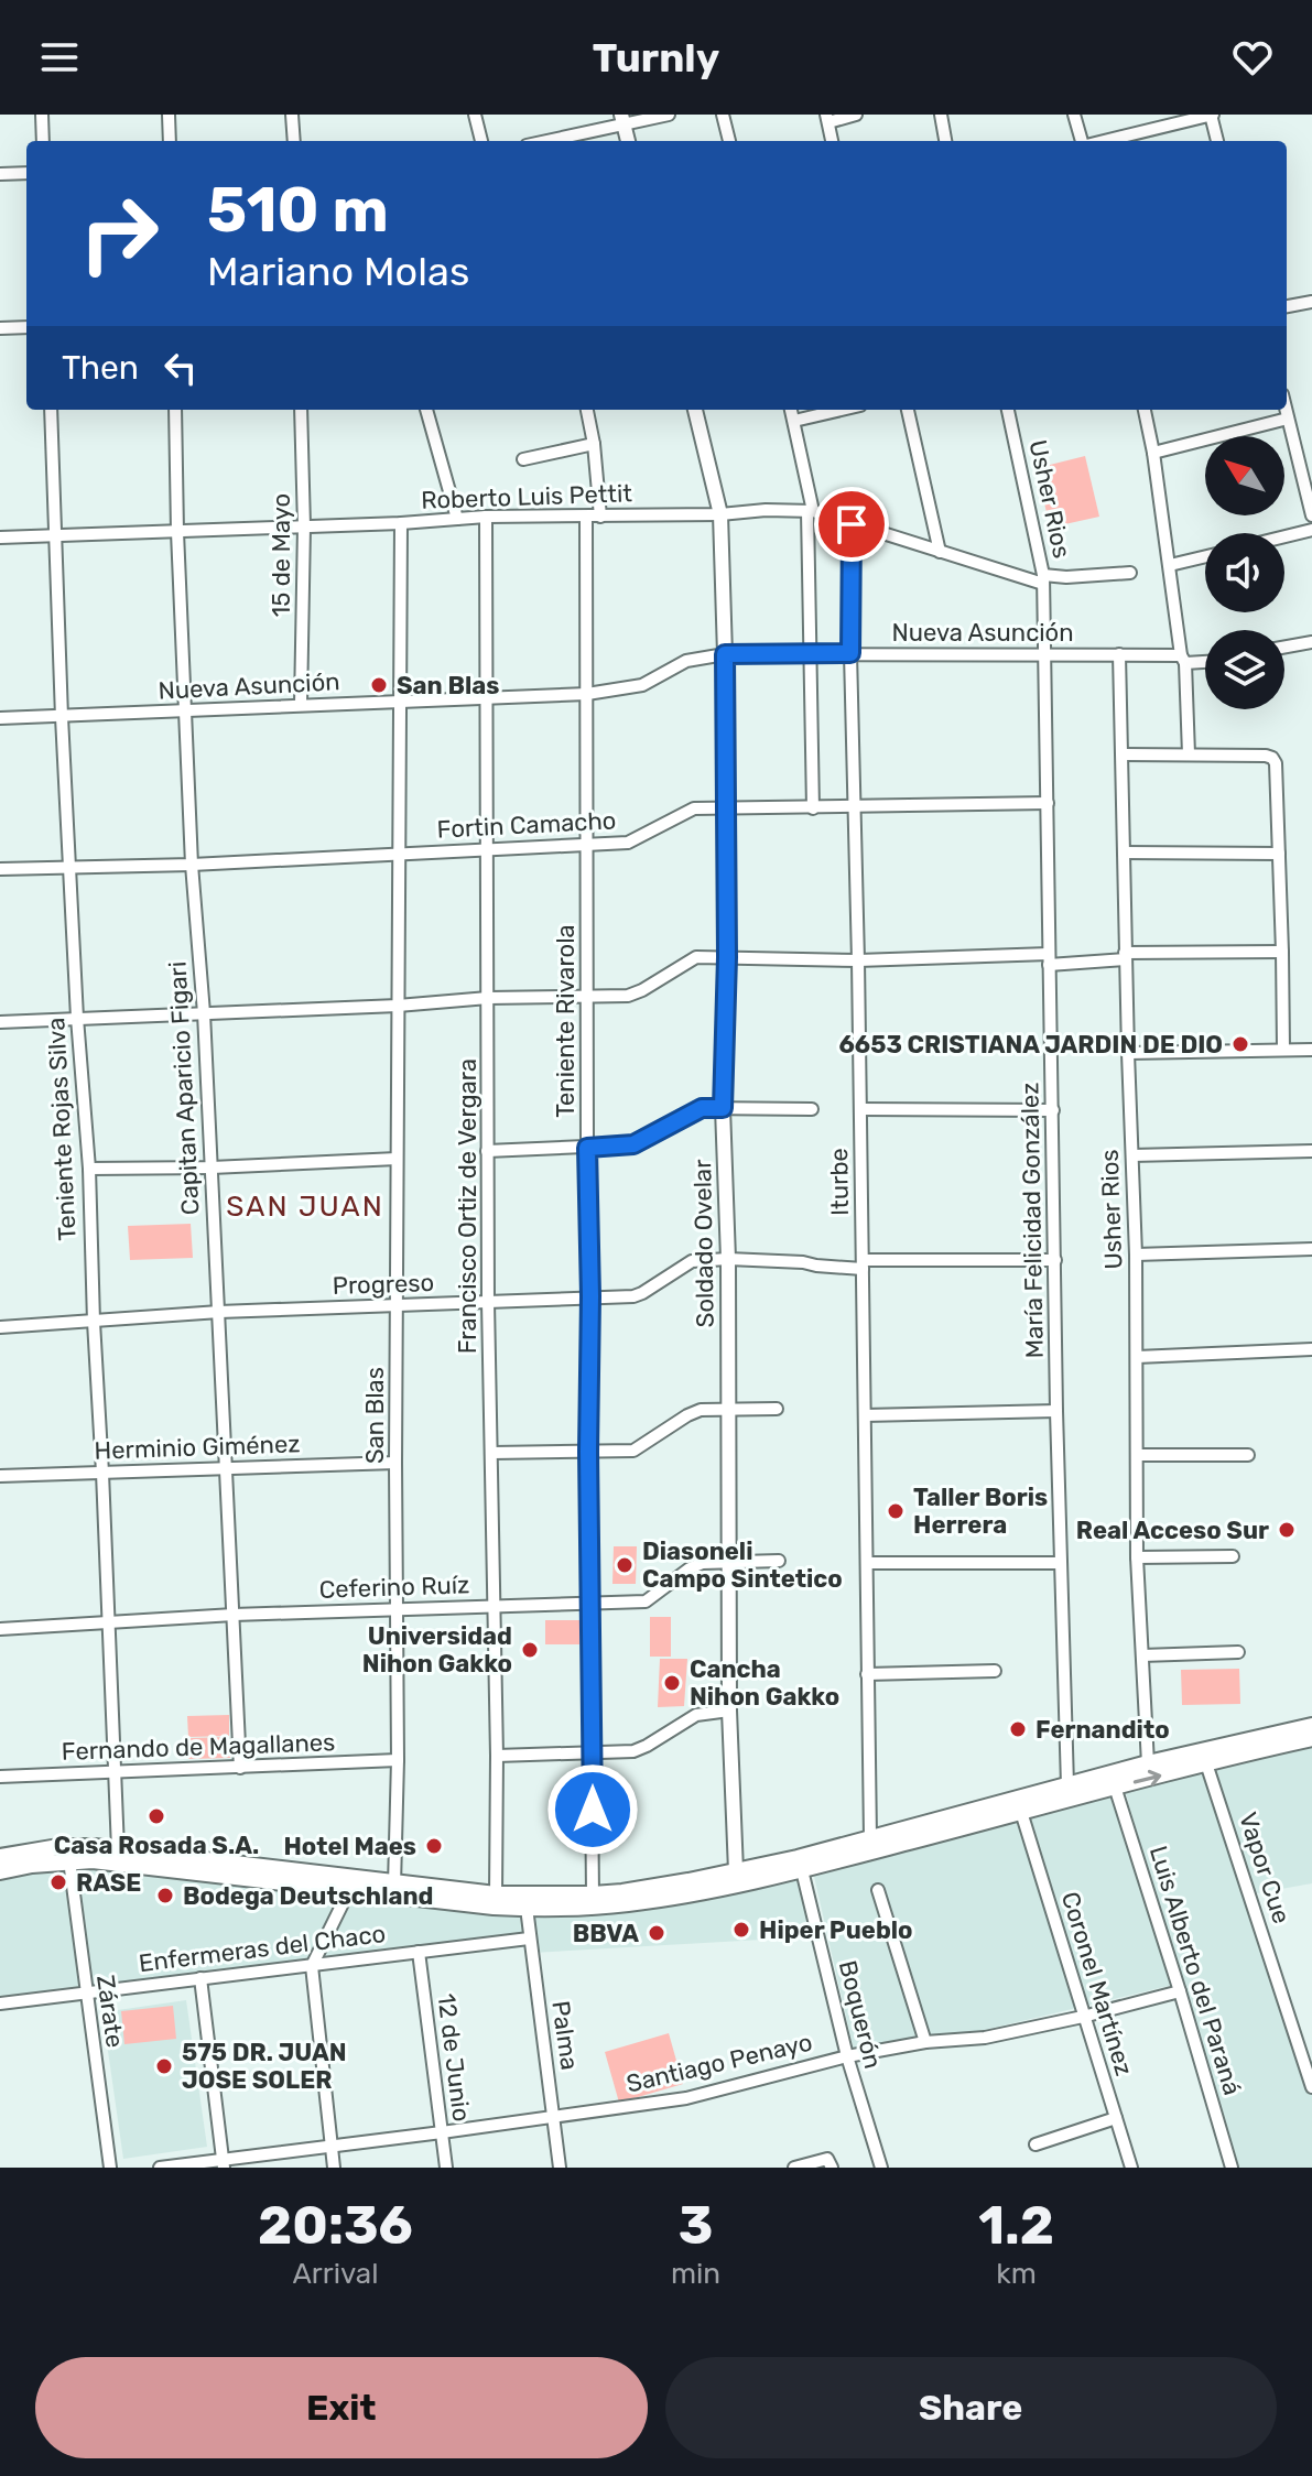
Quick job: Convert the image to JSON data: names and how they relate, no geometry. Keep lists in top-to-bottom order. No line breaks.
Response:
{"streets":{"main road":["Soldado Ovelar"],"street":["Roberto Luis Pettit","Usher Rios","15 de Mayo","Nueva Asunción","Fortin Camacho","Teniente Rivarola","Capitan Aparicio Figari","Teniente Rojas Silva","Iturbe","Francisco Ortiz de Vergara","María Felicidad González","Progreso","San Blas","Herminio Giménez","Ceferino Ruíz","Fernando de Magallanes","Vapor Cue","Enfermeras del Chaco","Luis Alberto del Paraná","Coronel Martínez","Zárate","Boquerón","Palma","12 de Junio","Santiago Penayo"]},"crossings":[["Roberto Luis Pettit","Usher Rios"],["Roberto Luis Pettit","15 de Mayo"],["Roberto Luis Pettit","Teniente Rivarola"],["Roberto Luis Pettit","Capitan Aparicio Figari"],["Roberto Luis Pettit","Teniente Rojas Silva"],["Roberto Luis Pettit","Iturbe"],["Roberto Luis Pettit","Francisco Ortiz de Vergara"],["Roberto Luis Pettit","Soldado Ovelar"],["Roberto Luis Pettit","San Blas"],["Usher Rios","Nueva Asunción"],["Usher Rios","María Felicidad González"],["15 de Mayo","Nueva Asunción"],["Nueva Asunción","Teniente Rivarola"],["Nueva Asunción","Capitan Aparicio Figari"],["Nueva Asunción","Teniente Rojas Silva"],["Nueva Asunción","Iturbe"],["Nueva Asunción","Francisco Ortiz de Vergara"],["Nueva Asunción","María Felicidad González"],["Nueva Asunción","Soldado Ovelar"],["Nueva Asunción","San Blas"],["Fortin Camacho","Teniente Rivarola"],["Fortin Camacho","Capitan Aparicio Figari"],["Fortin Camacho","Teniente Rojas Silva"],["Fortin Camacho","Iturbe"],["Fortin Camacho","Francisco Ortiz de Vergara"],["Fortin Camacho","María Felicidad González"],["Fortin Camacho","Soldado Ovelar"],["Fortin Camacho","San Blas"],["Teniente Rivarola","Progreso"],["Teniente Rivarola","Ceferino Ruíz"],["Capitan Aparicio Figari","Progreso"],["Capitan Aparicio Figari","Herminio Giménez"],["Capitan Aparicio Figari","Ceferino Ruíz"],["Capitan Aparicio Figari","Fernando de Magallanes"],["Teniente Rojas Silva","Progreso"],["Teniente Rojas Silva","Herminio Giménez"],["Teniente Rojas Silva","Ceferino Ruíz"],["Teniente Rojas Silva","Fernando de Magallanes"],["Iturbe","Progreso"],["Francisco Ortiz de Vergara","Progreso"],["Francisco Ortiz de Vergara","Ceferino Ruíz"],["María Felicidad González","Progreso"],["Soldado Ovelar","Progreso"],["Soldado Ovelar","Ceferino Ruíz"],["Progreso","San Blas"],["San Blas","Herminio Giménez"],["San Blas","Ceferino Ruíz"],["San Blas","Fernando de Magallanes"],["Enfermeras del Chaco","Zárate"],["Enfermeras del Chaco","Palma"],["Enfermeras del Chaco","12 de Junio"],["Luis Alberto del Paraná","Santiago Penayo"],["Coronel Martínez","Santiago Penayo"],["Boquerón","Santiago Penayo"],["Palma","Santiago Penayo"],["12 de Junio","Santiago Penayo"]],"districts":["SAN JUAN"],"places":["San Blas","6653 CRISTIANA JARDIN DE DIO","Taller Boris Herrera","Real Acceso Sur","Diasoneli Campo Sintetico","Universidad Nihon Gakko","Cancha Nihon Gakko","Fernandito","Casa Rosada S.A.","Hotel Maes","RASE","Bodega Deutschland","Hiper Pueblo","BBVA","575 DR. JUAN JOSE SOLER"],"north":"top left","page":{"header":"Turnly","turn":["510 m","Mariano Molas"],"then":"Then","eta":["20:36","Arrival","3","min","1.2","km"],"buttons":["Exit","Share"]}}
